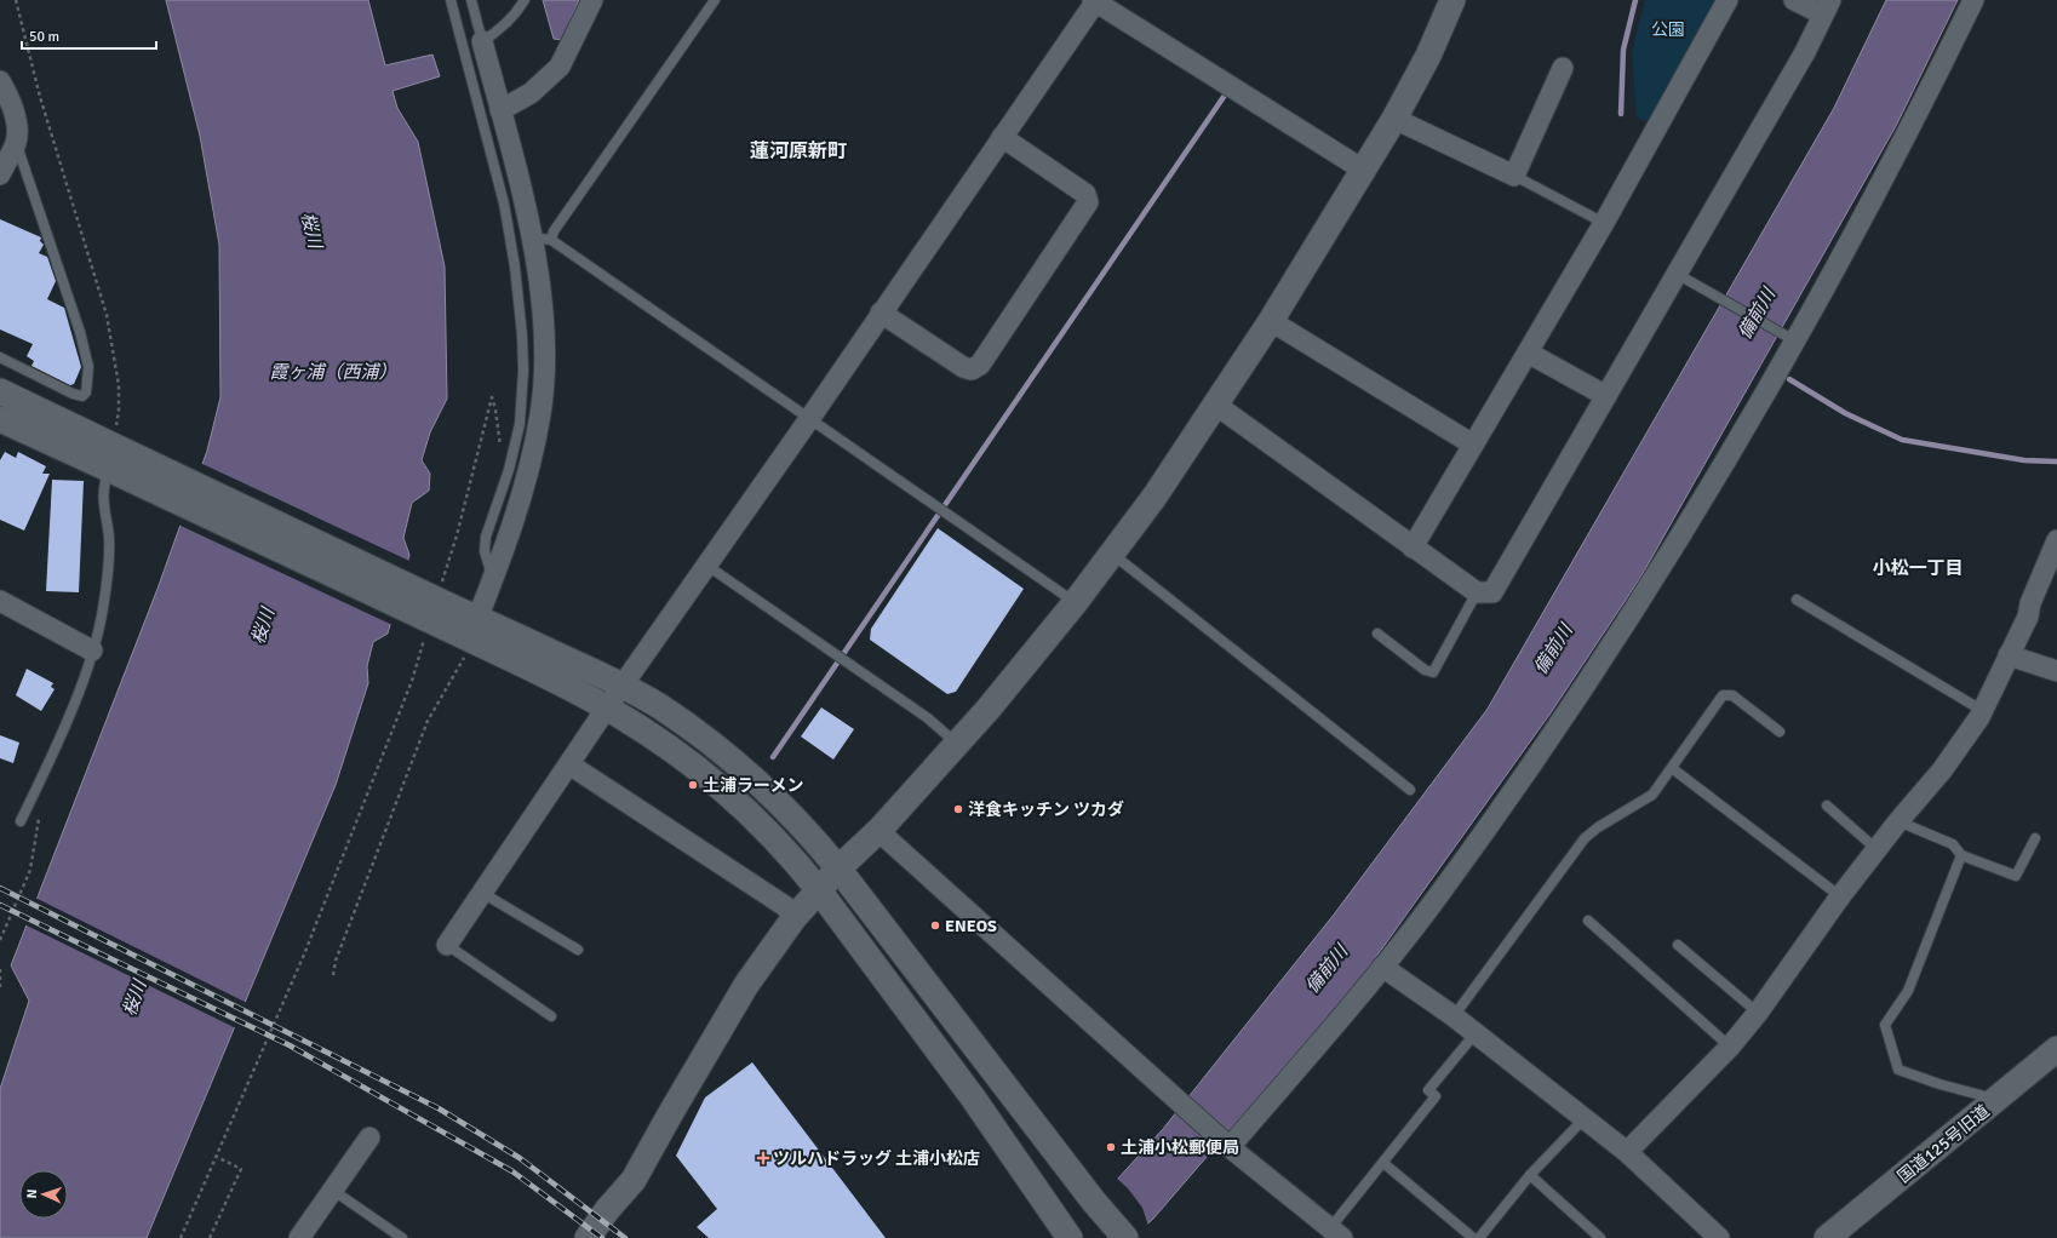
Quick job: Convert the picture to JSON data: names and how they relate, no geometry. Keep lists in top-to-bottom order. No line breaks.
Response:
{"streets":{"street":["国道125号旧道"]},"districts":["蓮河原新町","小松一丁目"],"water":["桜川","備前川","霞ヶ浦（西浦）"],"parks":["公園"],"places":{"other":["土浦ラーメン","洋食キッチン ツカダ","ENEOS","土浦小松郵便局"],"health":["ツルハドラッグ 土浦小松店"]},"scale_bar":"50 m","north":"left"}
